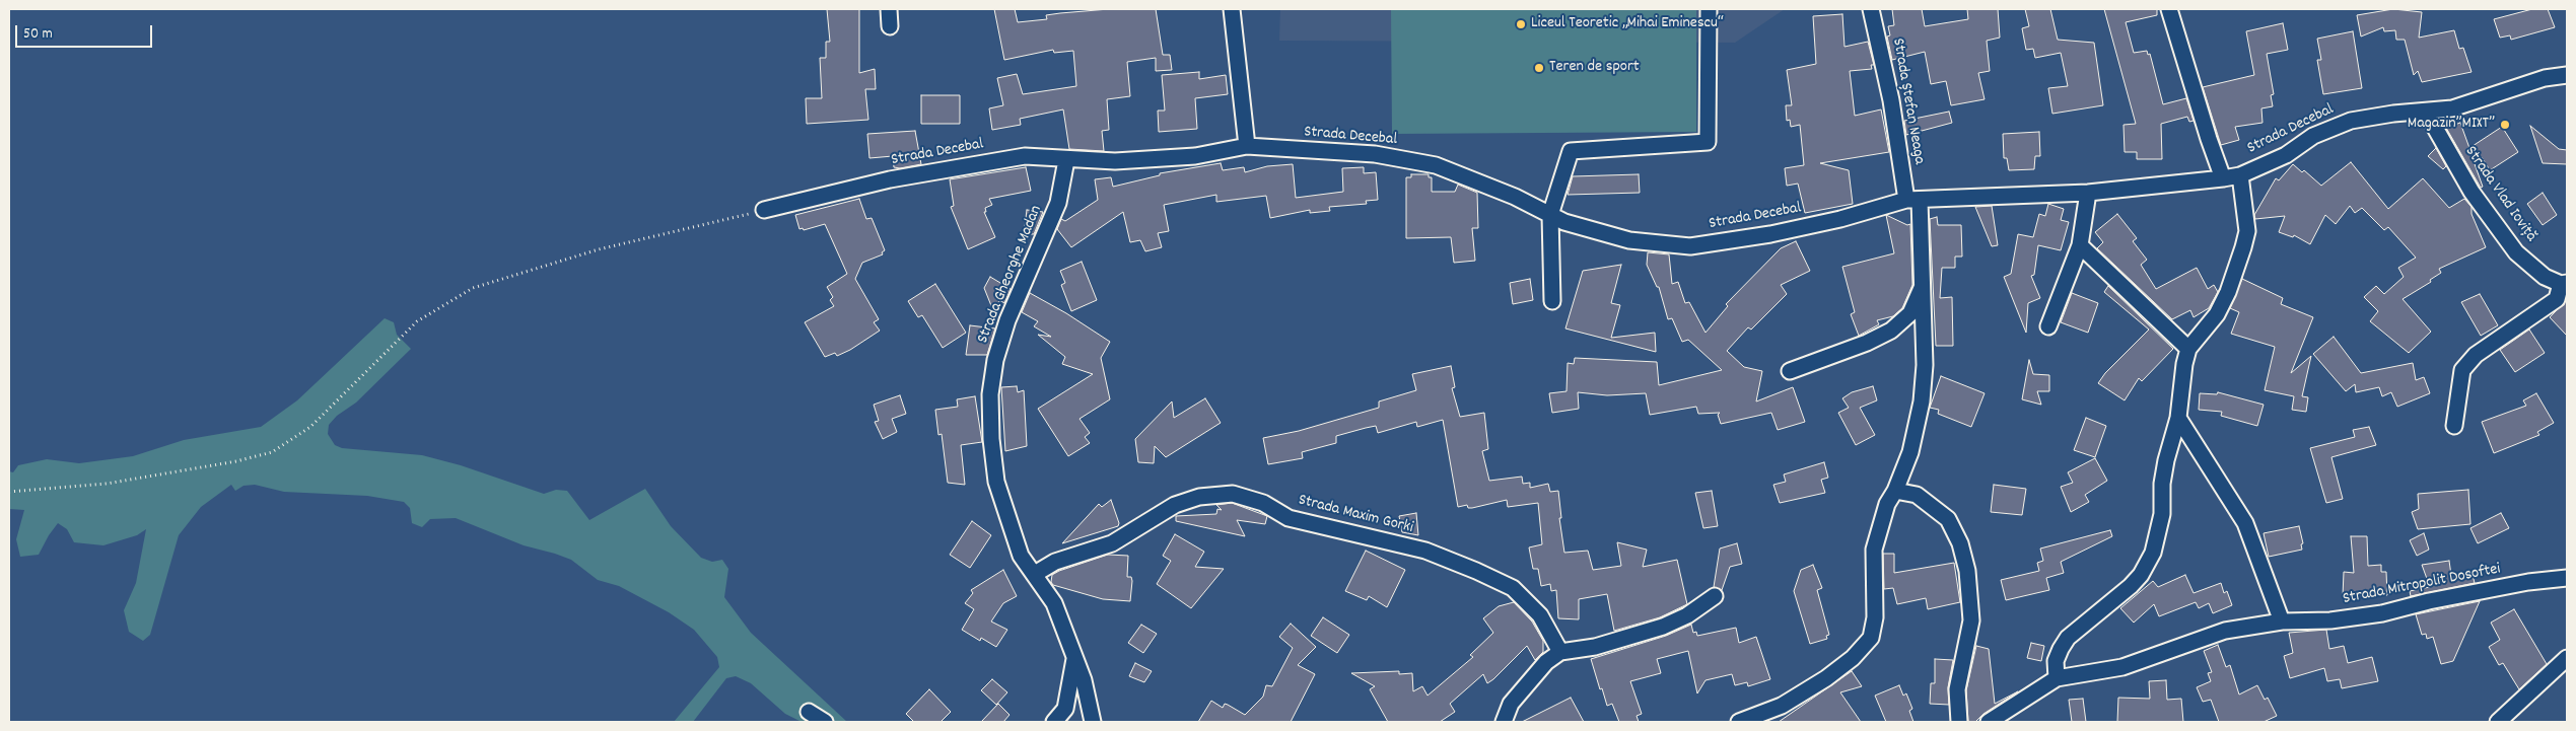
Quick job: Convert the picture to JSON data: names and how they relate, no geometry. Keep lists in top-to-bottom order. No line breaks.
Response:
{"streets":{"street":["Strada Ștefan Neaga","Strada Decebal","Strada Vlad Ioviță","Strada Gheorghe Madan","Strada Maxim Gorki","Strada Mitropolit Dosoftei"]},"crossings":[["Strada Ștefan Neaga","Strada Decebal"],["Strada Decebal","Strada Vlad Ioviță"],["Strada Decebal","Strada Gheorghe Madan"],["Strada Gheorghe Madan","Strada Maxim Gorki"]],"places":["Liceul Teoretic „Mihai Eminescu“","Teren de sport","Magazin”MIXT”"],"scale_bar":"50 m"}
